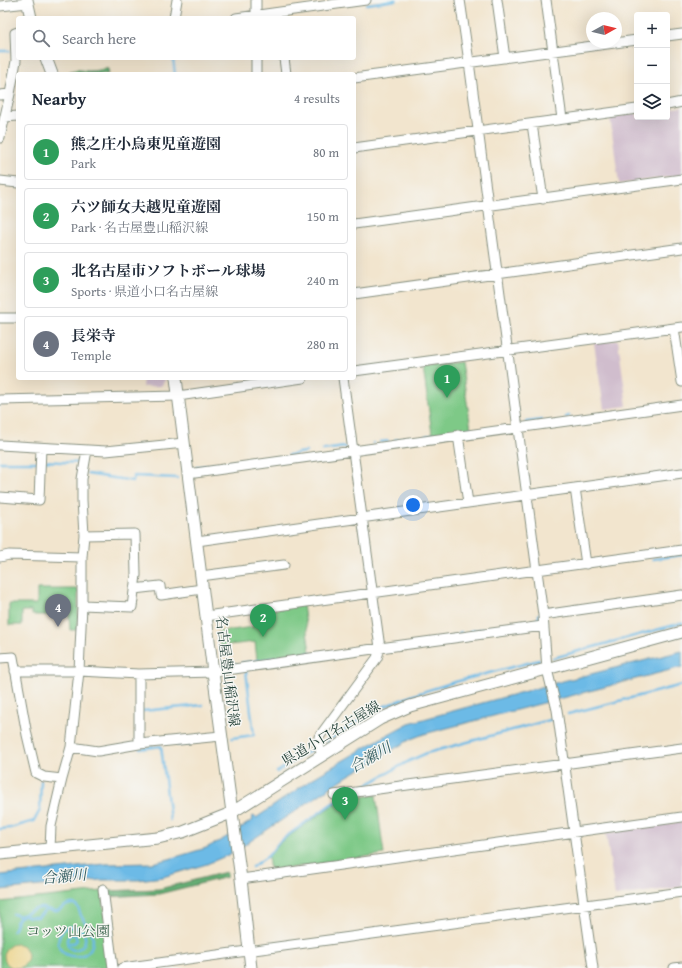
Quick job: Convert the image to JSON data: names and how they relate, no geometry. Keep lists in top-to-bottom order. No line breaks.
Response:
{"streets":{"main road":["名古屋豊山稲沢線","県道小口名古屋線"]},"crossings":[["名古屋豊山稲沢線","県道小口名古屋線"]],"water":["合瀬川"],"parks":["コッツ山公園"],"north":"right","page":{"map_buttons":["+","−"],"search":"Search here","heading":["Nearby","4 results"],"list":[{"mark":"1","name":"熊之庄小烏東児童遊園","note":"Park","value":"80 m"},{"mark":"2","name":"六ツ師女夫越児童遊園","note":"Park · 名古屋豊山稲沢線","value":"150 m"},{"mark":"3","name":"北名古屋市ソフトボール球場","note":"Sports · 県道小口名古屋線","value":"240 m"},{"mark":"4","name":"長栄寺","note":"Temple","value":"280 m"}],"pins":["1","4","2","3"]}}
